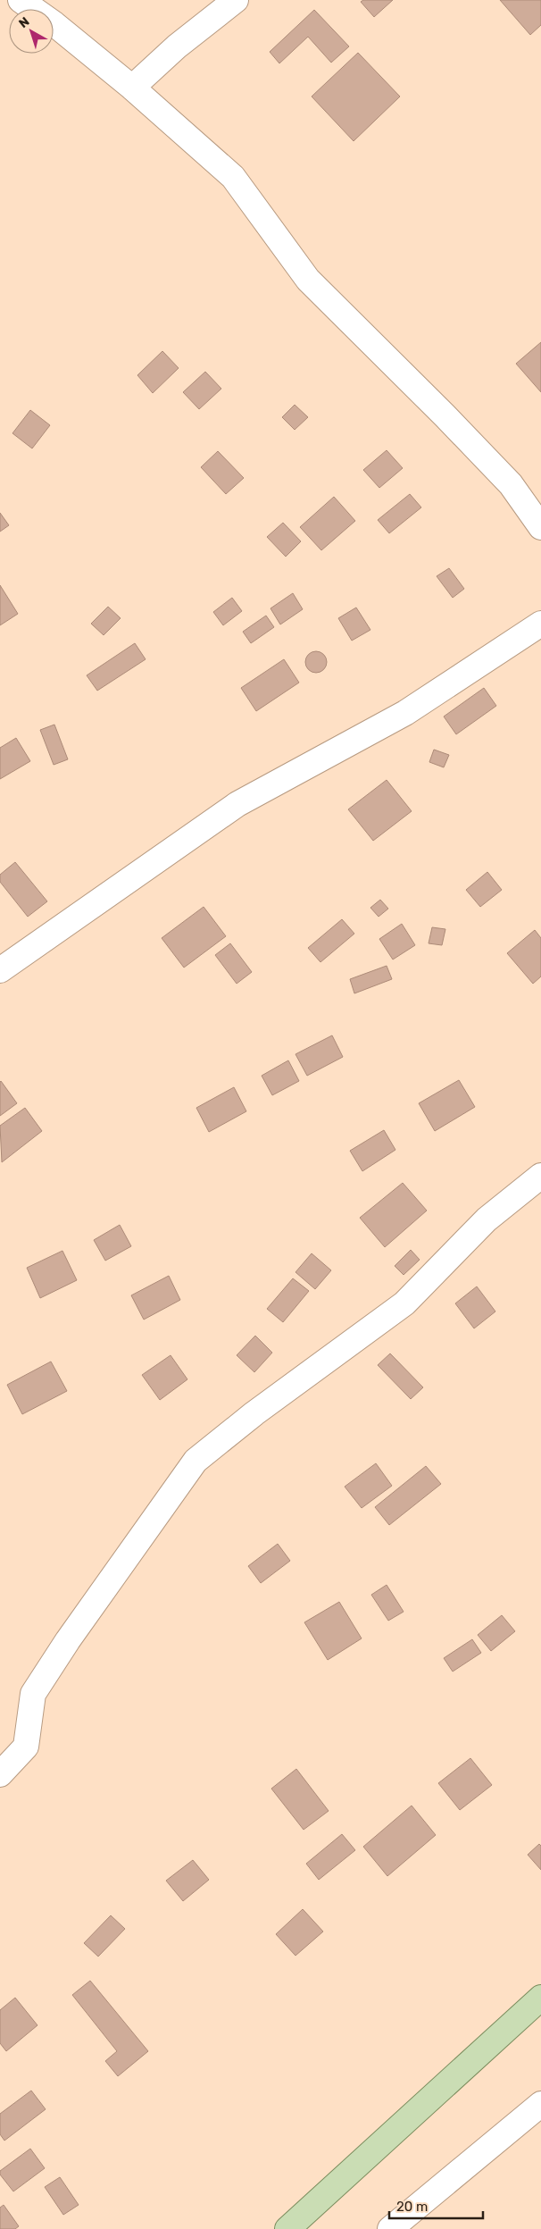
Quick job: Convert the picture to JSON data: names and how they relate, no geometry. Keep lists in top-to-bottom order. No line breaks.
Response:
{"scale_bar":"20 m","north":"top left"}
